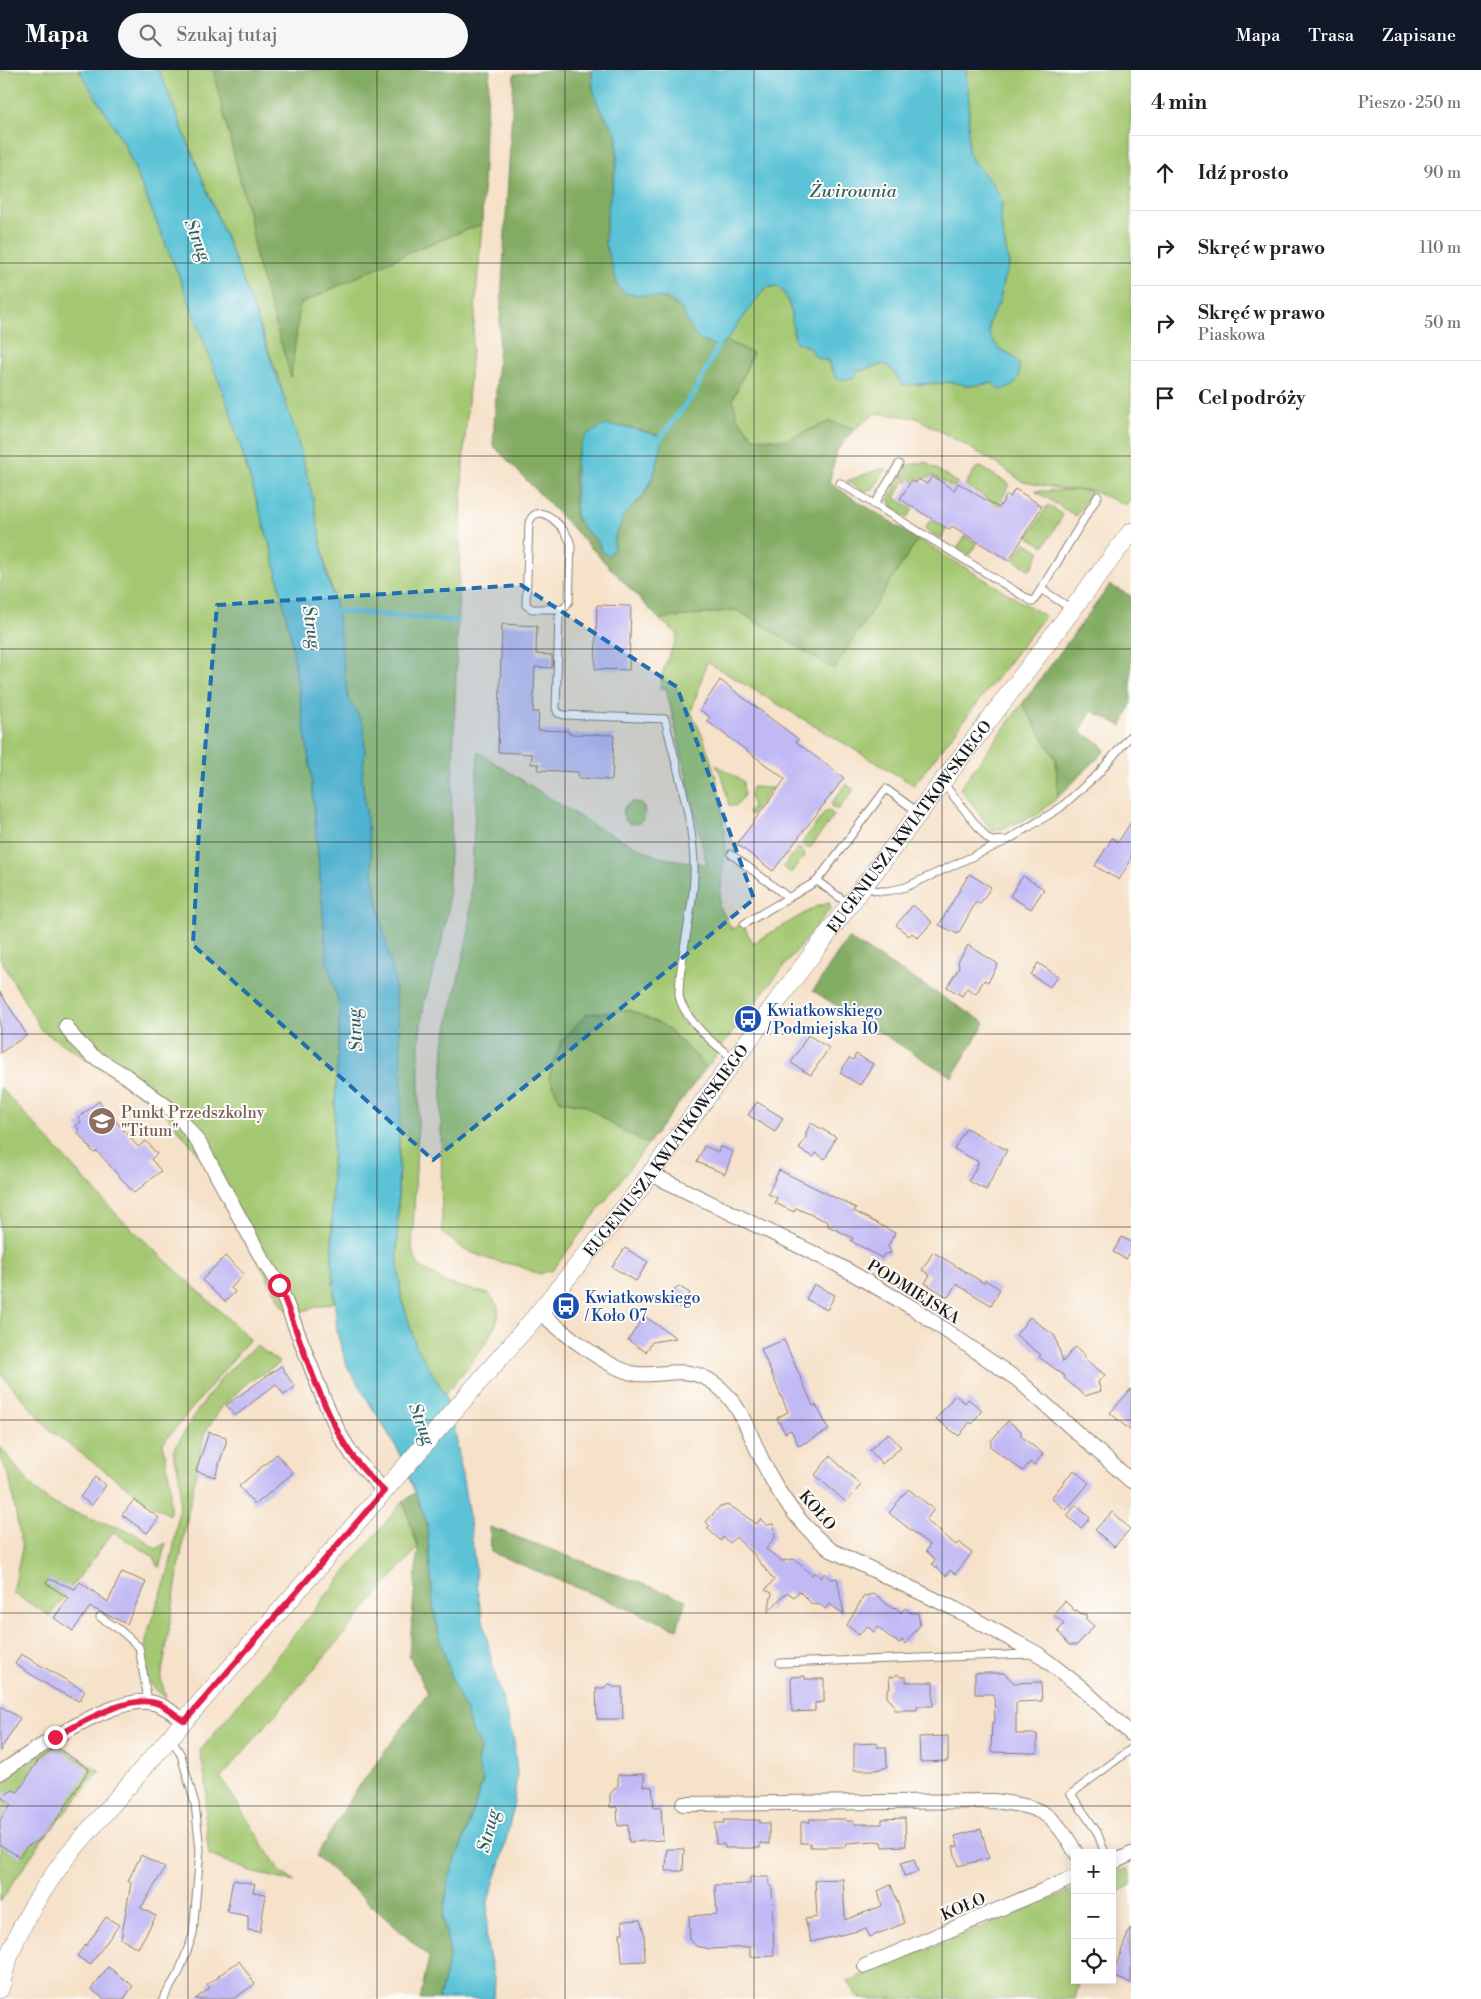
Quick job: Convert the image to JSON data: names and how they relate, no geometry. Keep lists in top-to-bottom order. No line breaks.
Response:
{"streets":{"street":["EUGENIUSZA KWIATKOWSKIEGO","PODMIEJSKA","KOŁO"]},"crossings":[["EUGENIUSZA KWIATKOWSKIEGO","PODMIEJSKA"],["EUGENIUSZA KWIATKOWSKIEGO","KOŁO"]],"water":["Żwirownia","Strug"],"places":{"bus stop":["Kwiatkowskiego / Podmiejska 10","Kwiatkowskiego / Koło 07"],"school or university":["Punkt Przedszkolny \"Titum\""]},"page":{"header":"Mapa","search":"Szukaj tutaj","nav":["Mapa","Trasa","Zapisane"],"heading":["4 min","Pieszo · 250 m"],"list":[["Idź prosto","90 m"],["Skręć w prawo","110 m"],["Skręć w prawo","Piaskowa","50 m"],"Cel podróży"],"map_buttons":["+","−"]}}
